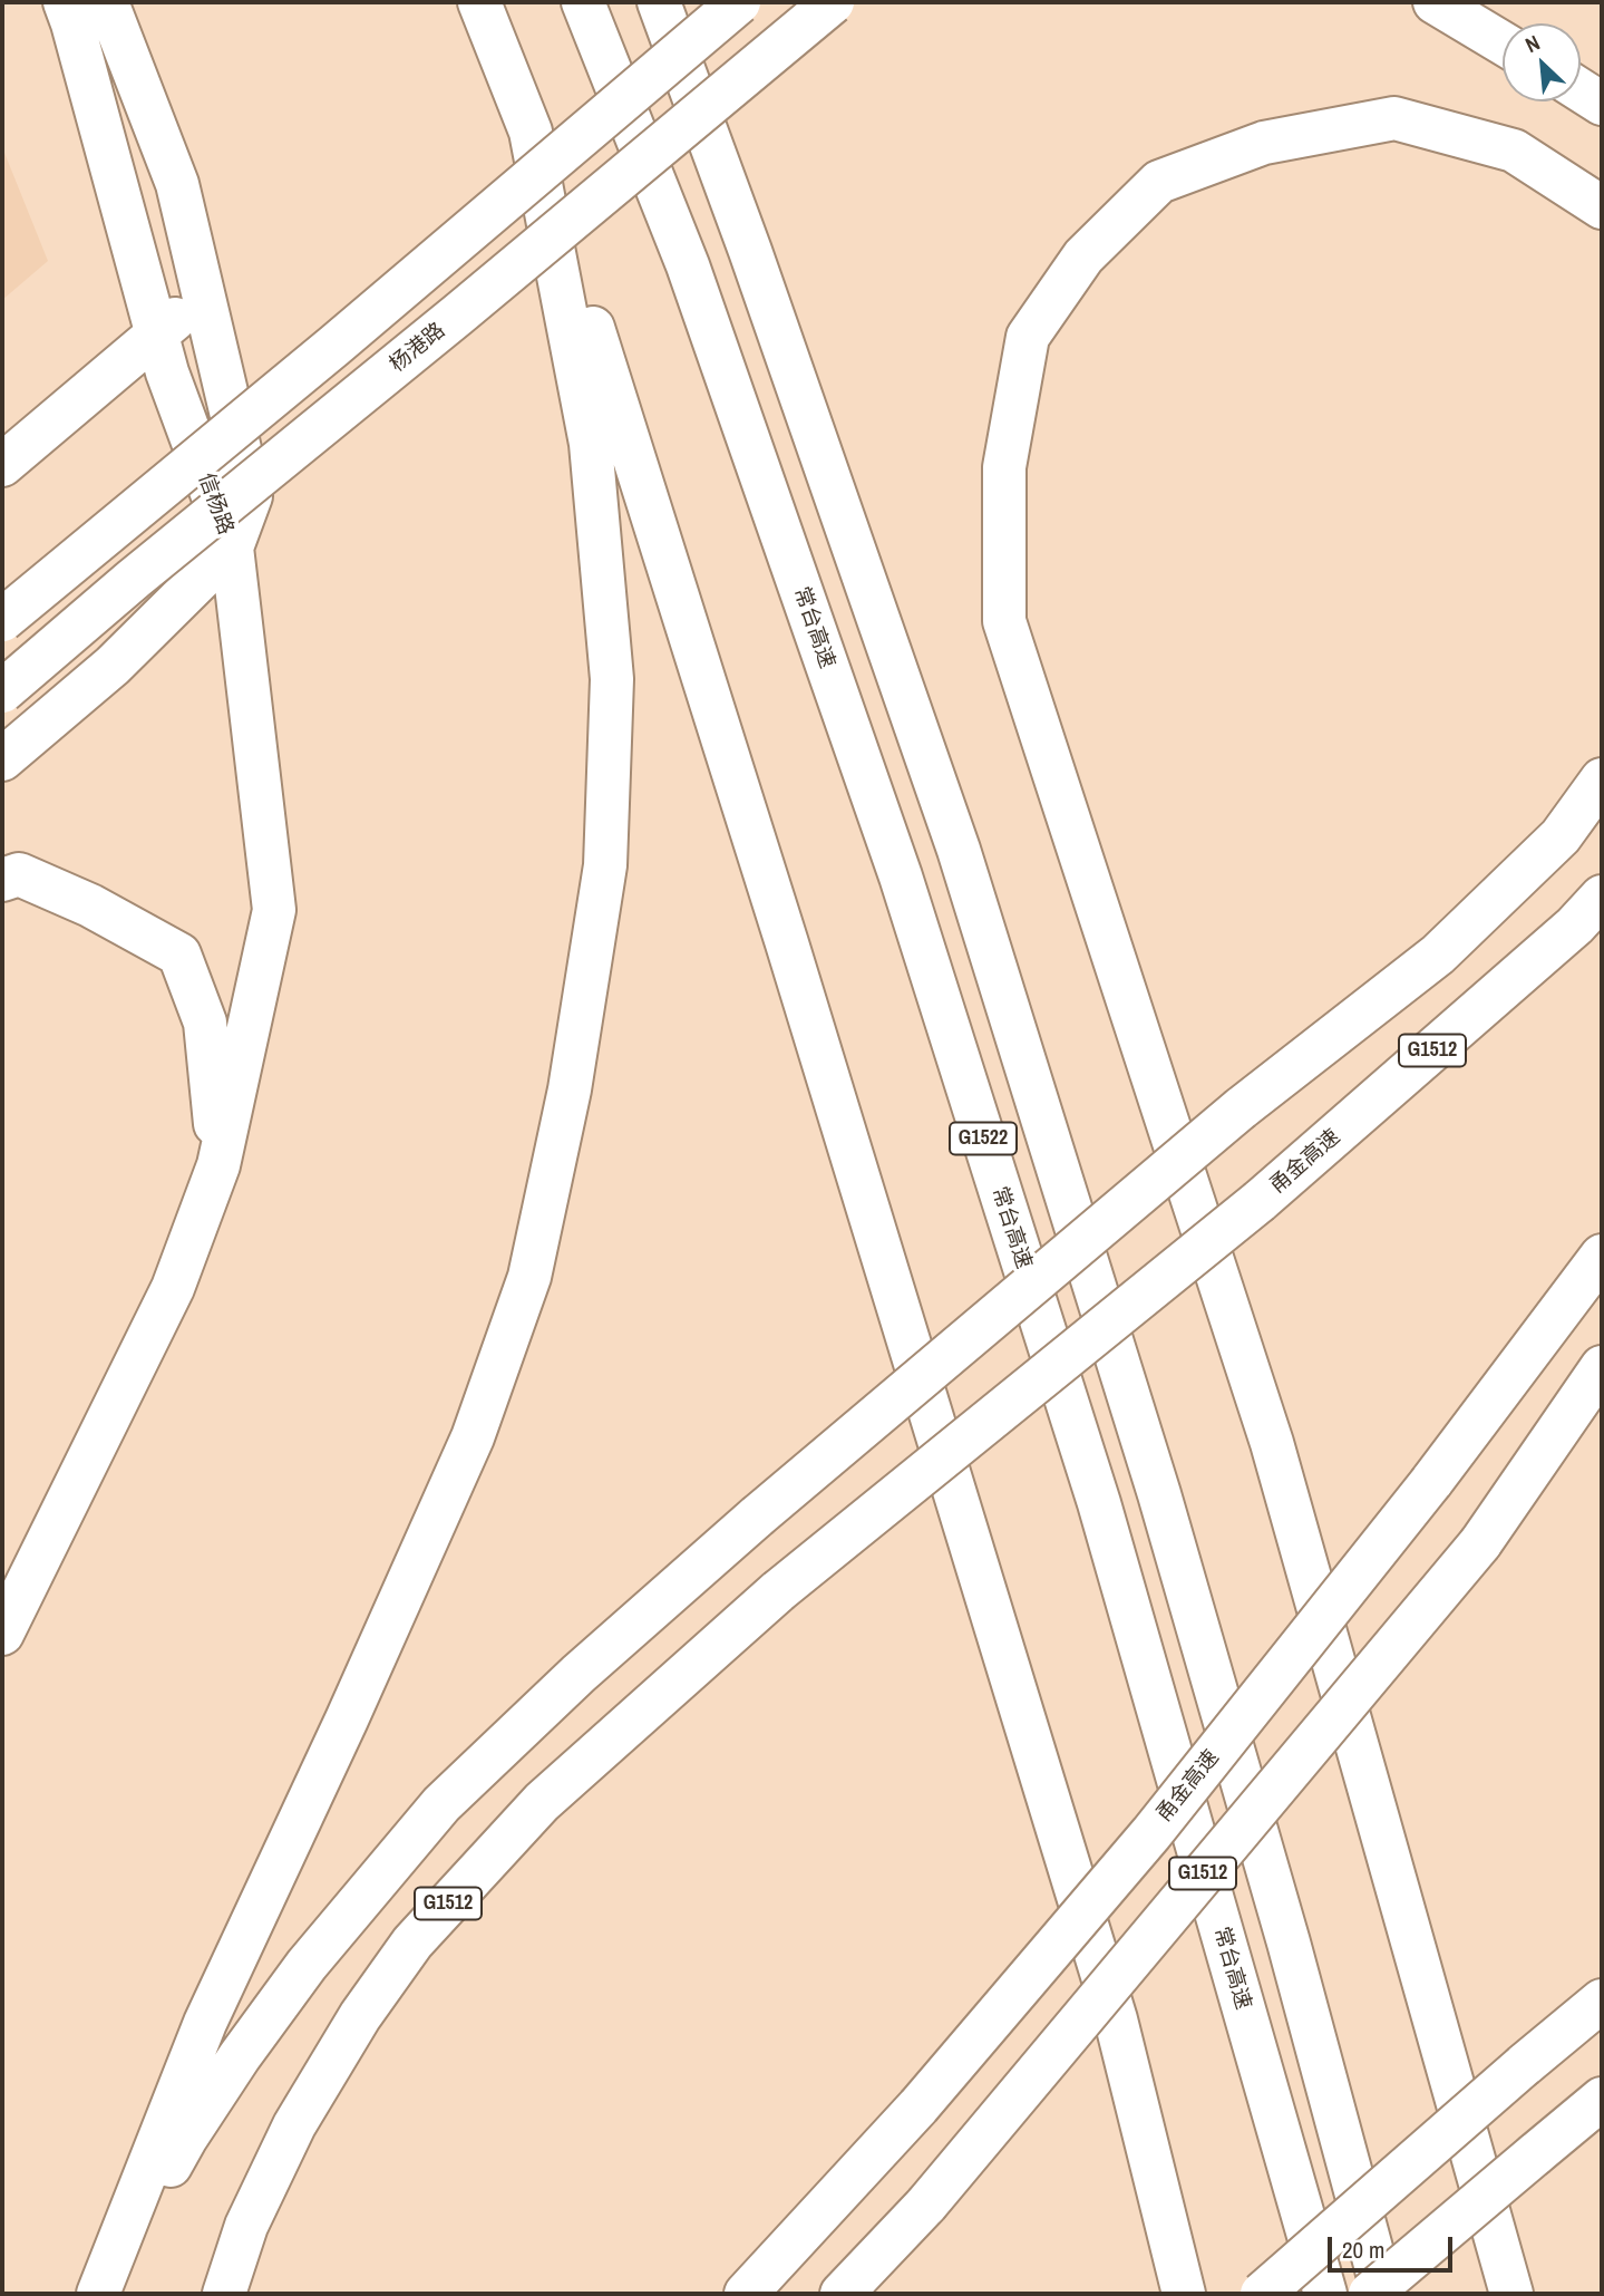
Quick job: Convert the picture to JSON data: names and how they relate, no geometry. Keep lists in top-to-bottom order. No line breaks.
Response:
{"streets":{"main road":["杨港路","信杨路","常台高速","G1512","G1522","甬金高速"]},"scale_bar":"20 m","north":"top left"}
